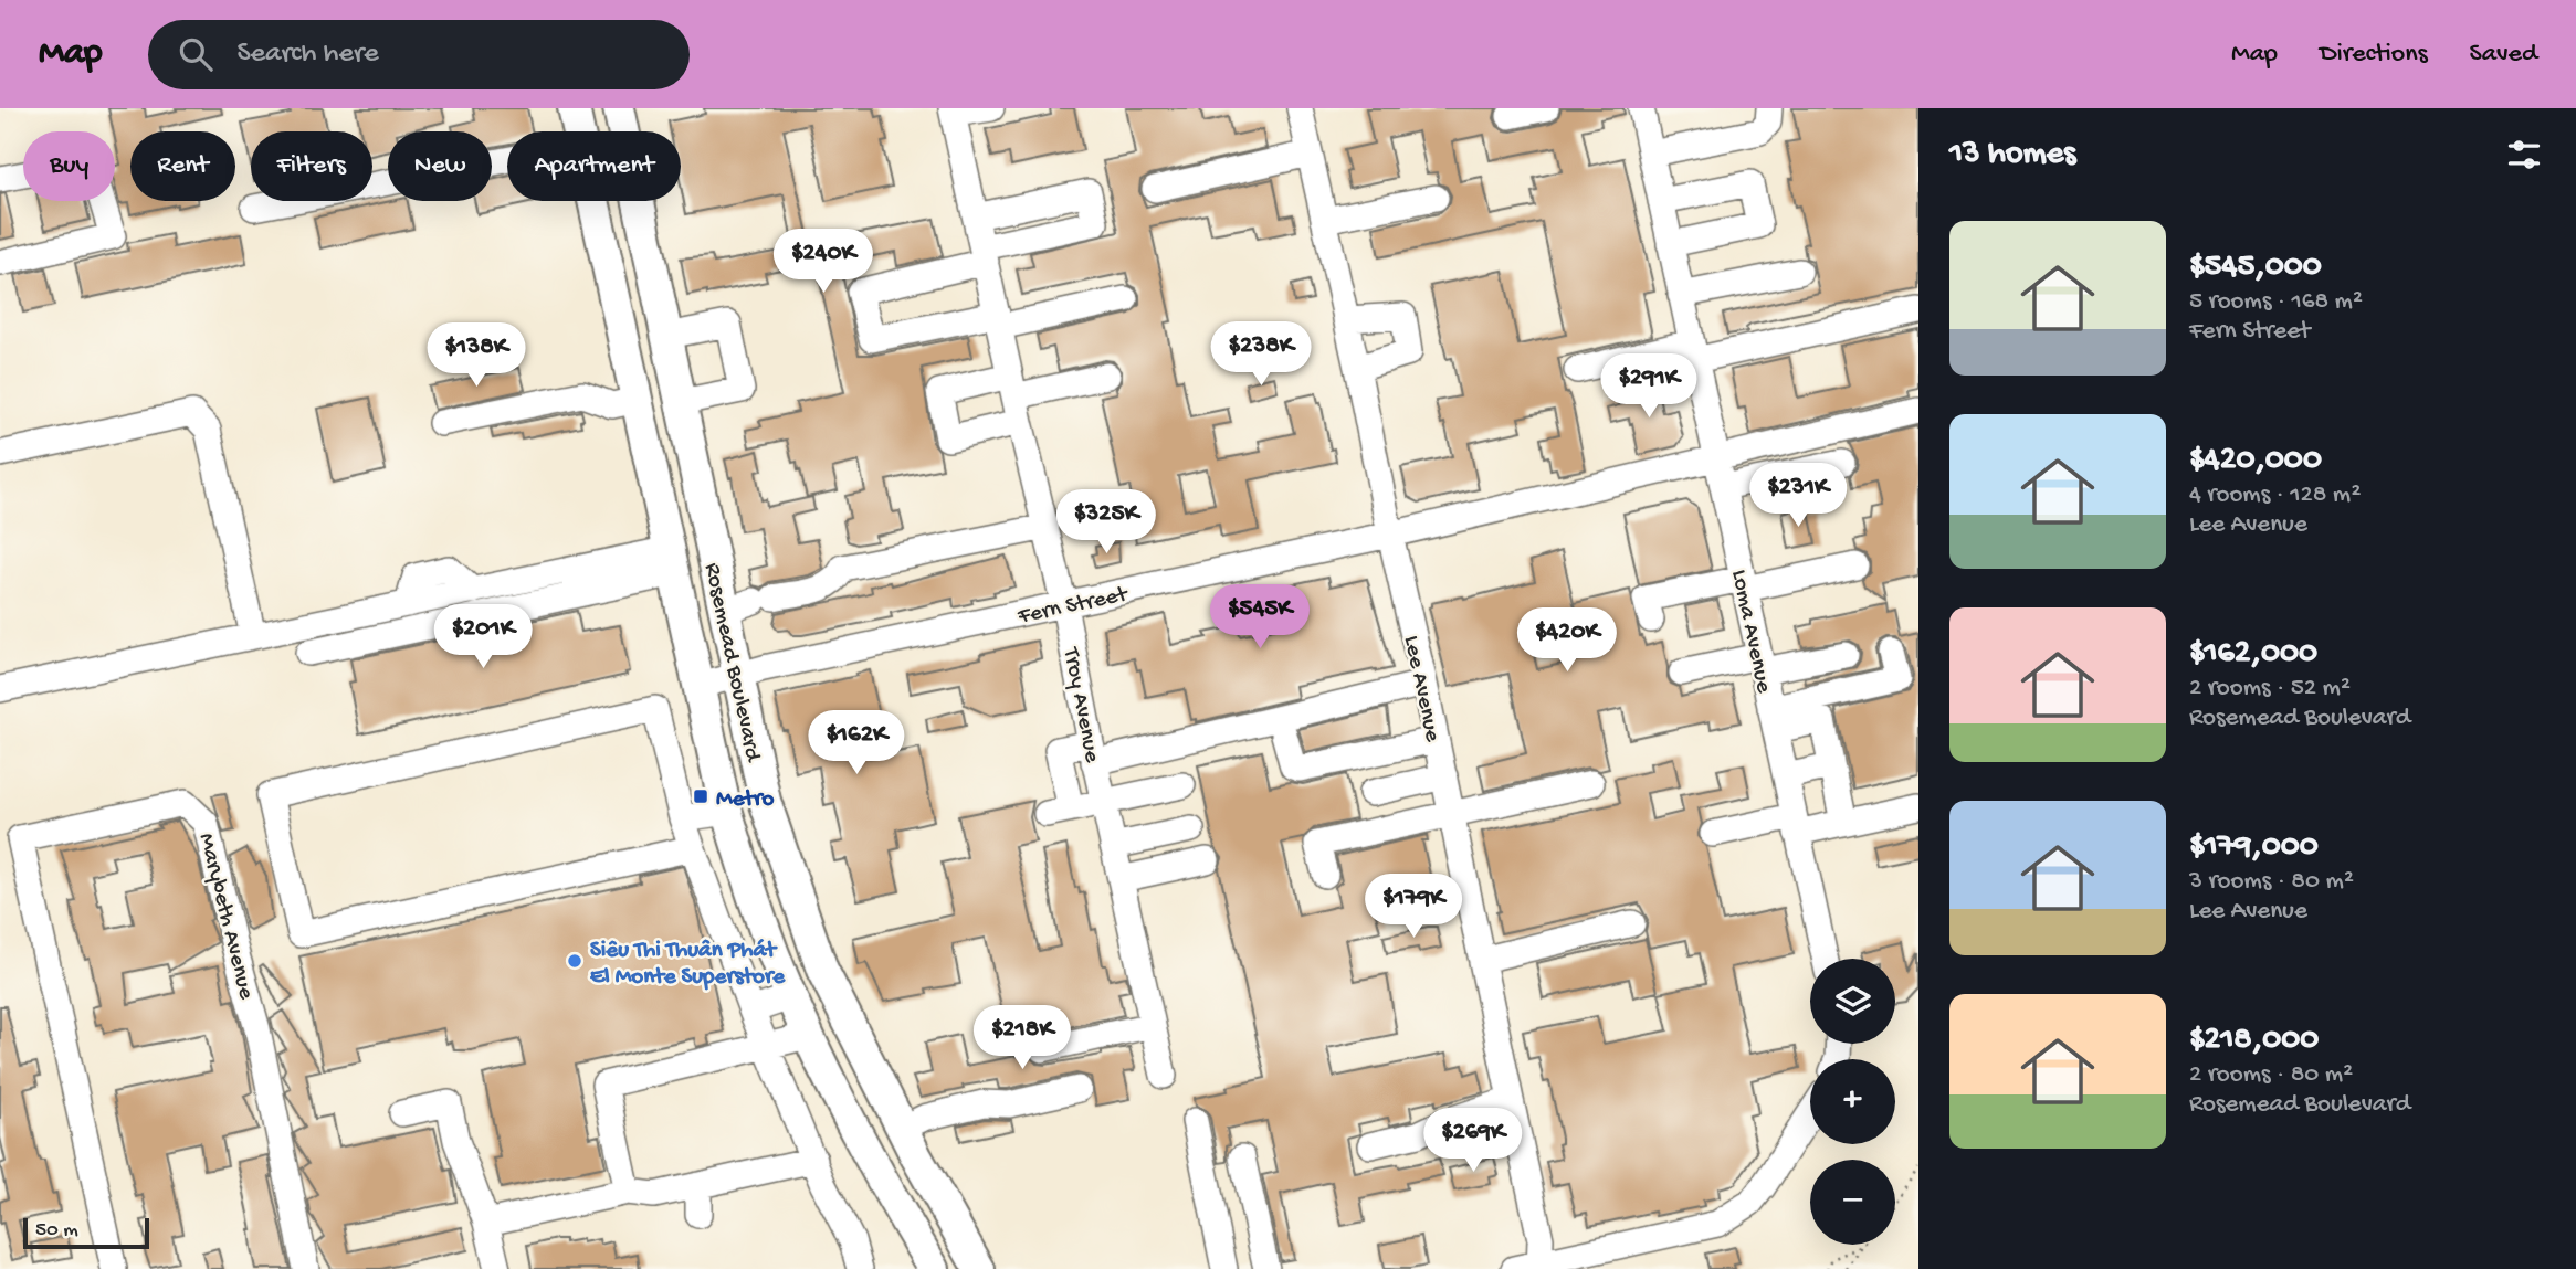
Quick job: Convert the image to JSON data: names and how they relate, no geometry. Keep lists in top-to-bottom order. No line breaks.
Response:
{"streets":{"main road":["Rosemead Boulevard"],"street":["Fern Street","Loma Avenue","Lee Avenue","Troy Avenue","Marybeth Avenue"]},"crossings":[["Fern Street","Loma Avenue"],["Fern Street","Rosemead Boulevard"],["Fern Street","Lee Avenue"],["Fern Street","Troy Avenue"]],"places":{"transit":["Metro"],"other":["Siêu Thi Thuân Phát El Monte Superstore"]},"scale_bar":"50 m","page":{"header":"Map","search":"Search here","nav":["Map","Directions","Saved"],"heading":"13 homes","chip":["Buy","Rent","Filters","New","Apartment"],"list":[{"name":"$545,000","note":"5 rooms · 168 m² · Fern Street"},{"name":"$420,000","note":"4 rooms · 128 m² · Lee Avenue"},{"name":"$162,000","note":"2 rooms · 52 m² · Rosemead Boulevard"},{"name":"$179,000","note":"3 rooms · 80 m² · Lee Avenue"},{"name":"$218,000","note":"2 rooms · 80 m² · Rosemead Boulevard"}],"price":["$240K","$238K","$138K","$291K","$231K","$325K","$545K","$201K","$420K","$162K","$179K","$218K","$269K"],"map_buttons":["+","−"],"scale":"50 m"}}
